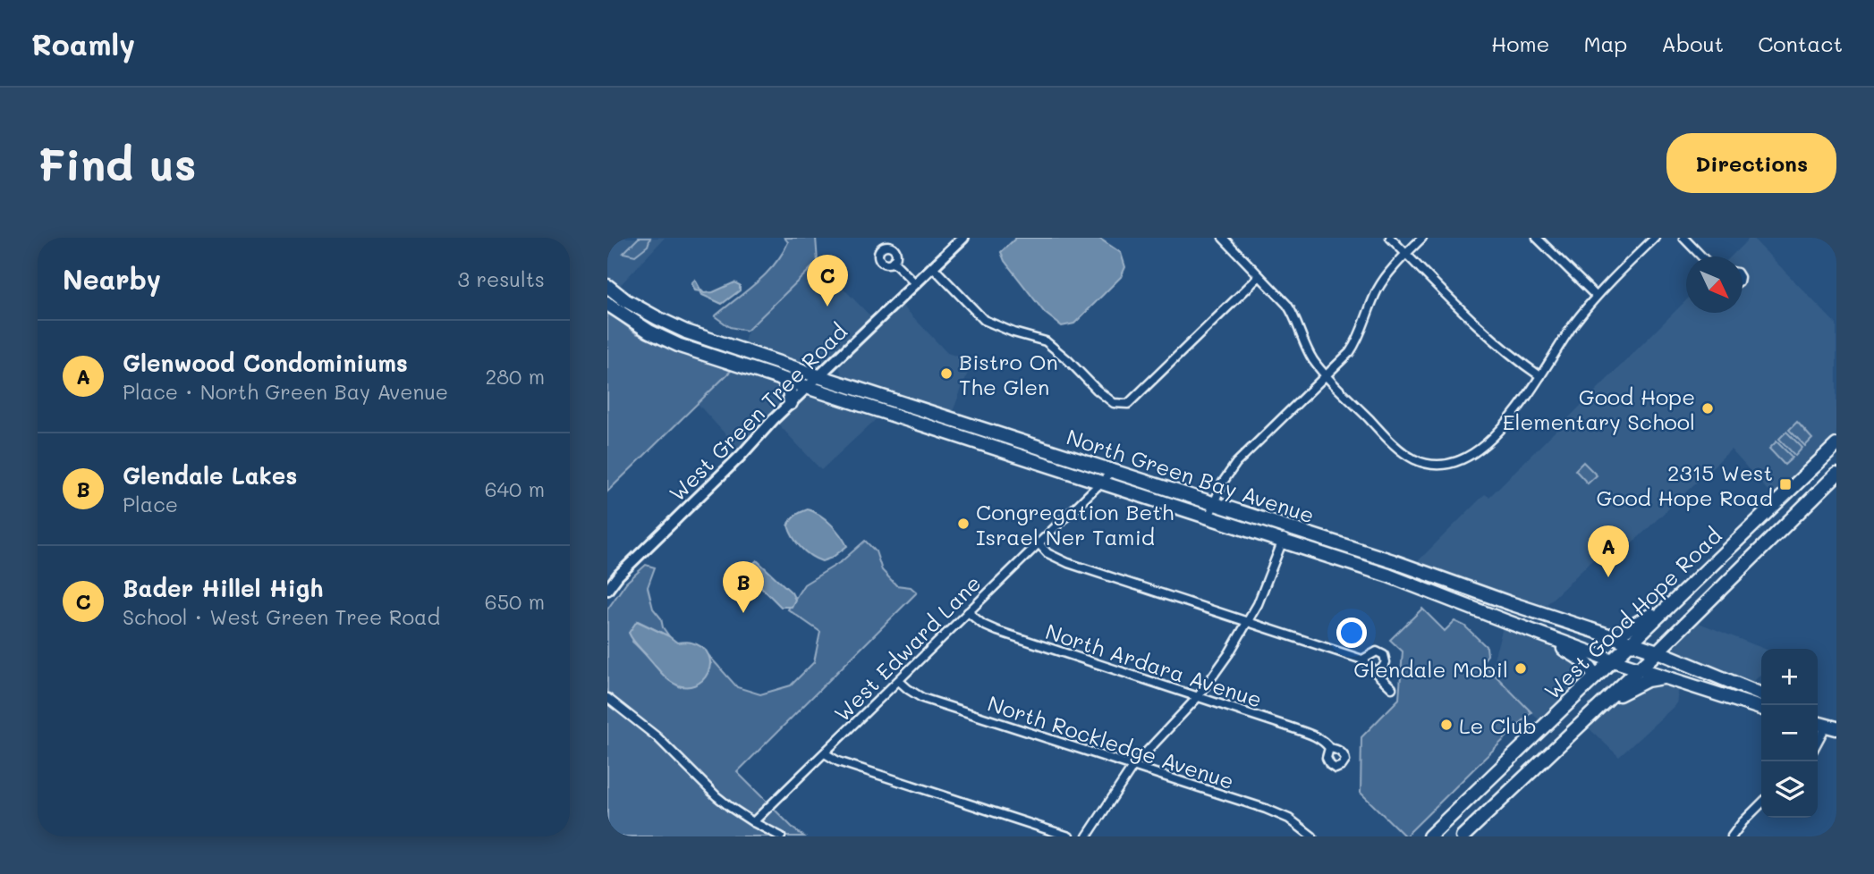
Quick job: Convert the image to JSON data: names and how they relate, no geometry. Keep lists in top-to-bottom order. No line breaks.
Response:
{"streets":{"main road":["North Green Bay Avenue","West Good Hope Road"],"street":["West Green Tree Road","West Edward Lane","North Ardara Avenue","North Rockledge Avenue"]},"crossings":[["West Green Tree Road","North Green Bay Avenue"],["North Green Bay Avenue","West Good Hope Road"],["North Green Bay Avenue","West Edward Lane"],["West Edward Lane","North Ardara Avenue"],["West Edward Lane","North Rockledge Avenue"]],"places":{"other":["Bistro On The Glen","Good Hope Elementary School","Congregation Beth Israel Ner Tamid","Glendale Mobil","Le Club"],"transit":["2315 West Good Hope Road"]},"north":"bottom right","page":{"header":"Roamly","nav":["Home","Map","About","Contact"],"buttons":"Directions","title":"Find us","heading":["Nearby","3 results"],"pins":["C","A","B"],"list":[{"mark":"A","name":"Glenwood Condominiums","note":"Place · North Green Bay Avenue","value":"280 m"},{"mark":"B","name":"Glendale Lakes","note":"Place","value":"640 m"},{"mark":"C","name":"Bader Hillel High","note":"School · West Green Tree Road","value":"650 m"}],"map_buttons":["+","−"]}}
